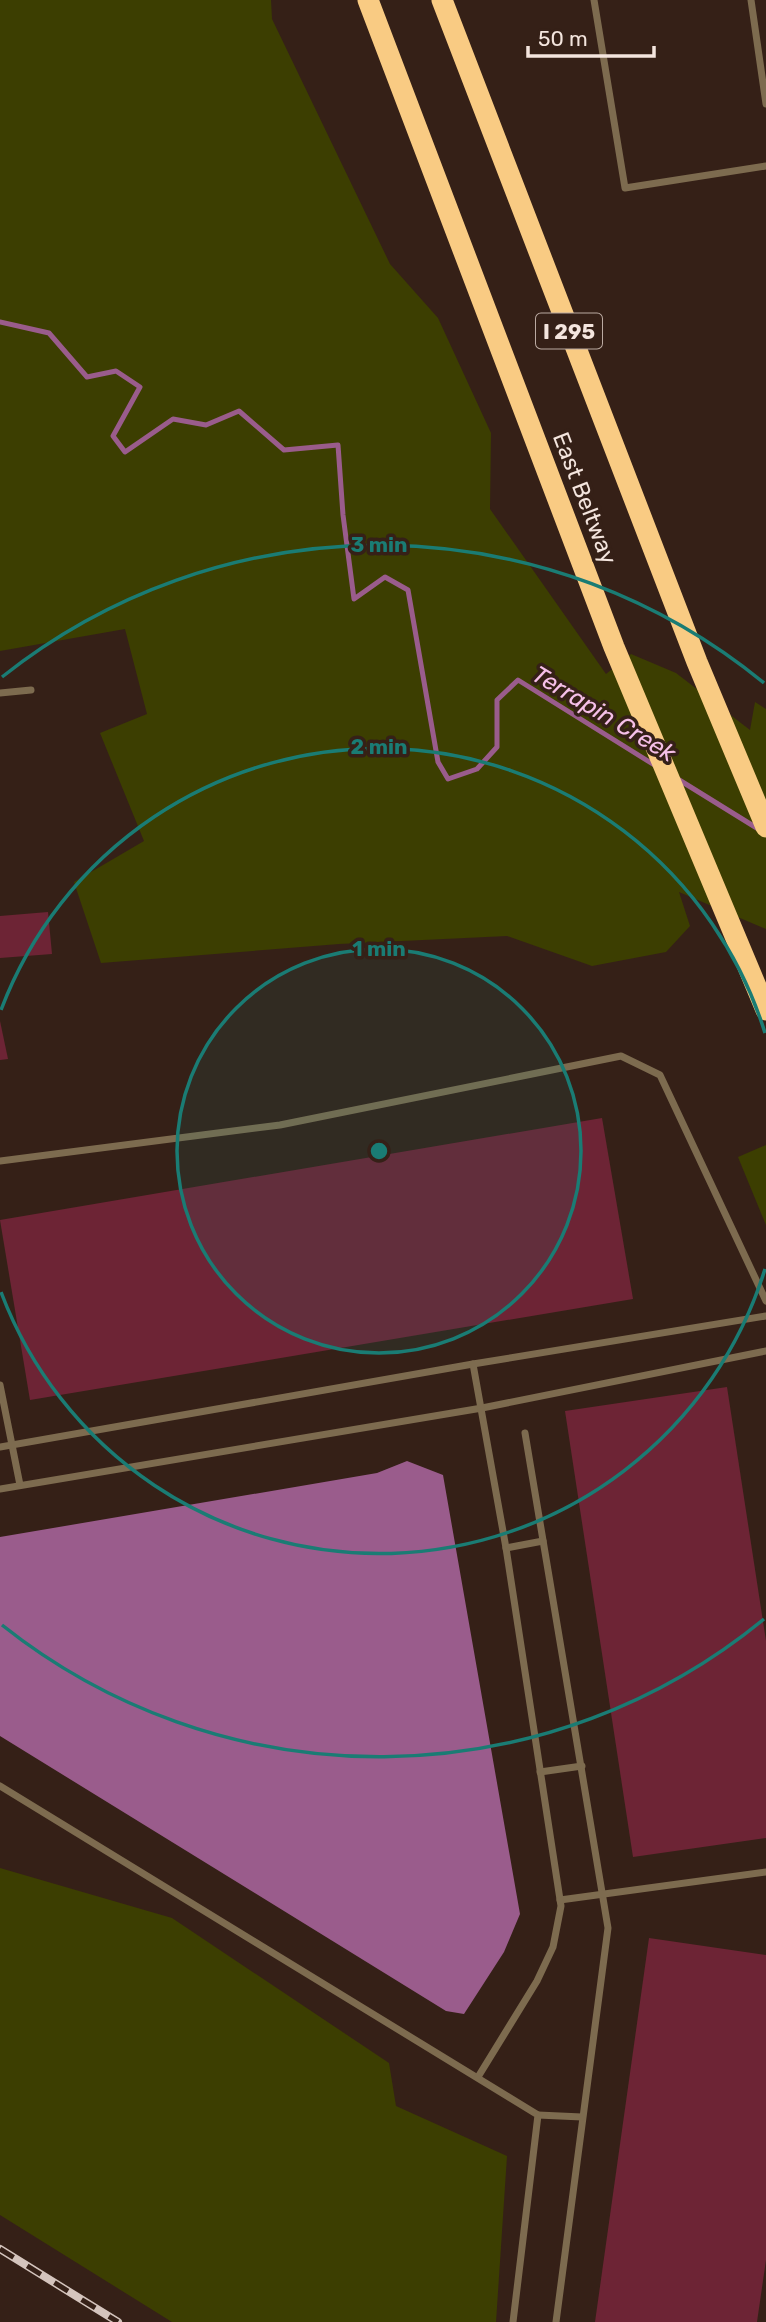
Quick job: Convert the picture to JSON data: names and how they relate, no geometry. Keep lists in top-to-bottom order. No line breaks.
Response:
{"streets":{"highway":["I 295","East Beltway"]},"water":["Terrapin Creek"],"scale_bar":"50 m","rings":["3 min","2 min","1 min"]}
